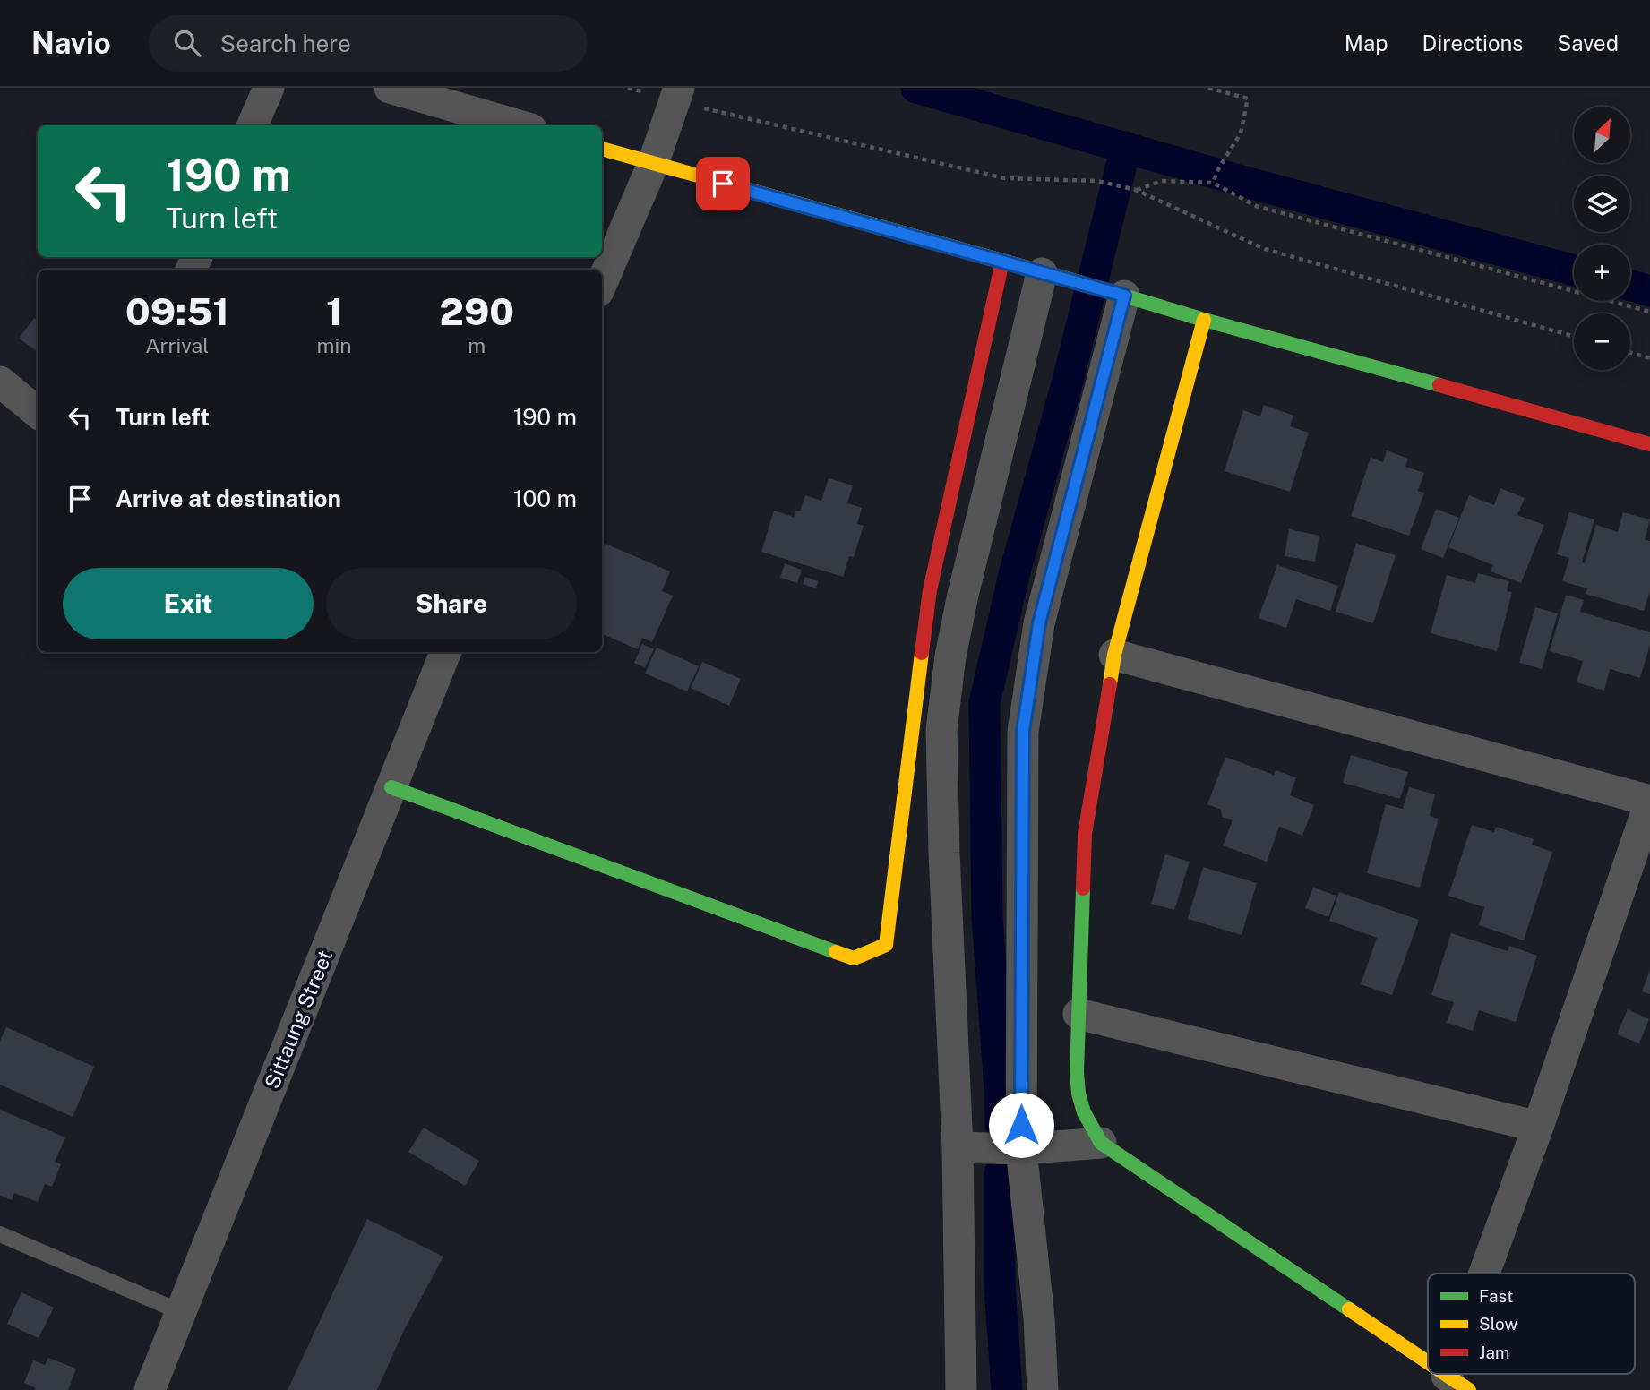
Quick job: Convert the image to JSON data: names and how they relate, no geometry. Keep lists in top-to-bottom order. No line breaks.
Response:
{"streets":{"street":["Sittaung Street"]},"legend":["Fast","Slow","Jam"],"north":"top right","page":{"header":"Navio","search":"Search here","nav":["Map","Directions","Saved"],"map_buttons":["+","−"],"turn":["190 m","Turn left"],"eta":["09:51","Arrival","1","min","290","m"],"list":[{"name":"Turn left","value":"190 m"},{"name":"Arrive at destination","value":"100 m"}],"buttons":["Exit","Share"]}}
